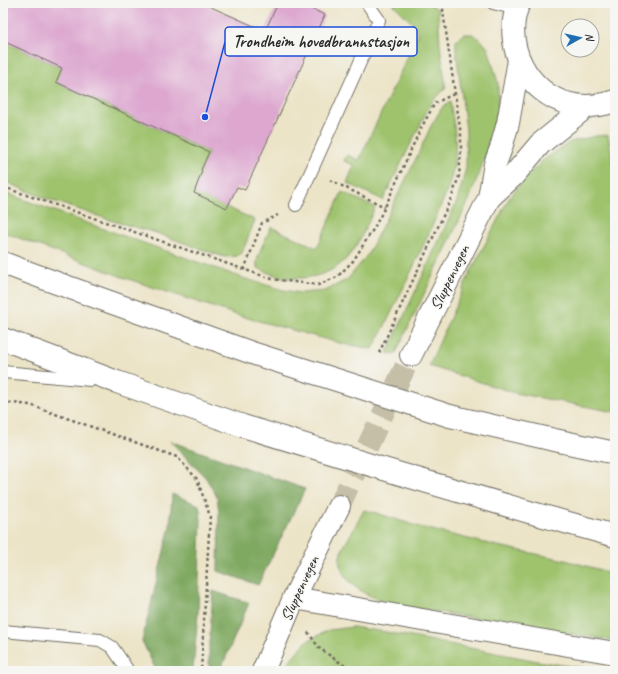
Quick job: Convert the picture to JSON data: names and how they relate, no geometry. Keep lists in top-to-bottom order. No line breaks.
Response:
{"streets":{"main road":["Sluppenvegen"]},"places":["Trondheim hovedbrannstasjon"],"north":"right"}
